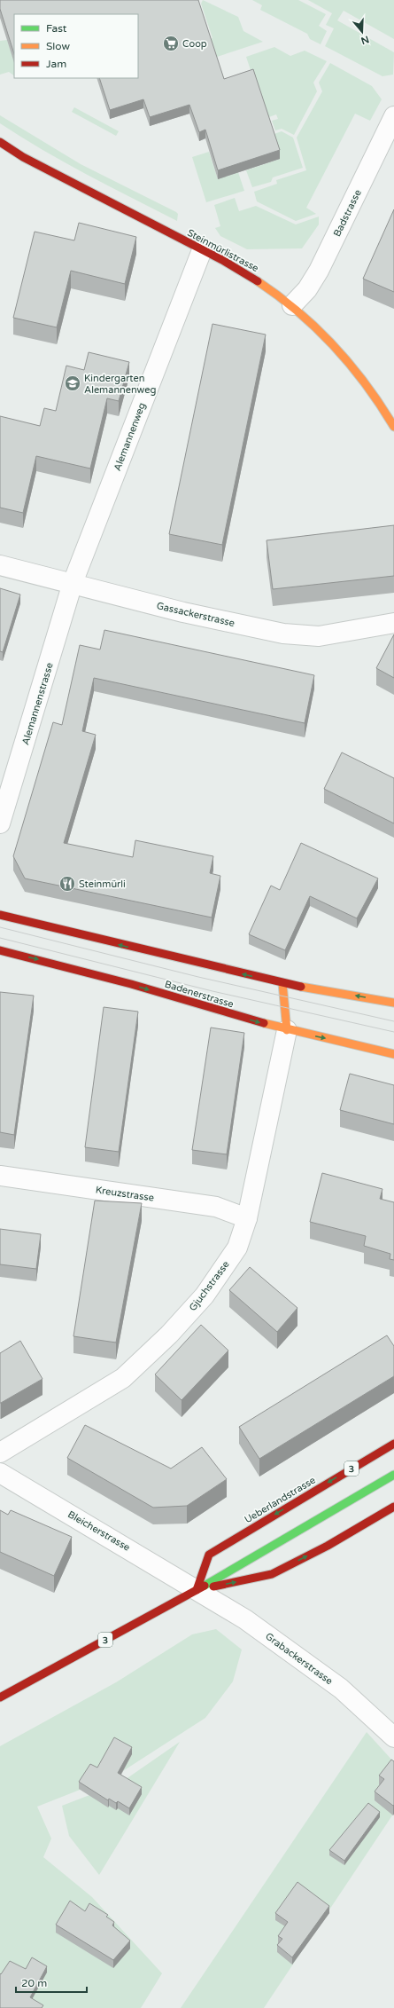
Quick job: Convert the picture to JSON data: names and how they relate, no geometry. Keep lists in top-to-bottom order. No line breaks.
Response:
{"streets":{"main road":["Steinmürlistrasse","Badenerstrasse","3","Ueberlandstrasse"],"street":["Badstrasse","Alemannenweg","Gassackerstrasse","Alemannenstrasse","Kreuzstrasse","Gjuchstrasse","Bleicherstrasse","Grabackerstrasse"]},"crossings":[["Badstrasse","Steinmürlistrasse"],["Steinmürlistrasse","Alemannenweg"],["Alemannenweg","Gassackerstrasse"],["Alemannenweg","Alemannenstrasse"],["Gassackerstrasse","Alemannenstrasse"],["Badenerstrasse","Gjuchstrasse"],["Kreuzstrasse","Gjuchstrasse"],["3","Ueberlandstrasse"],["3","Bleicherstrasse"],["3","Grabackerstrasse"],["Ueberlandstrasse","Bleicherstrasse"],["Ueberlandstrasse","Grabackerstrasse"],["Bleicherstrasse","Grabackerstrasse"]],"places":{"supermarket":["Coop"],"school or university":["Kindergarten Alemannenweg"],"restaurant":["Steinmürli"]},"legend":["Fast","Slow","Jam"],"scale_bar":"20 m","north":"bottom"}
